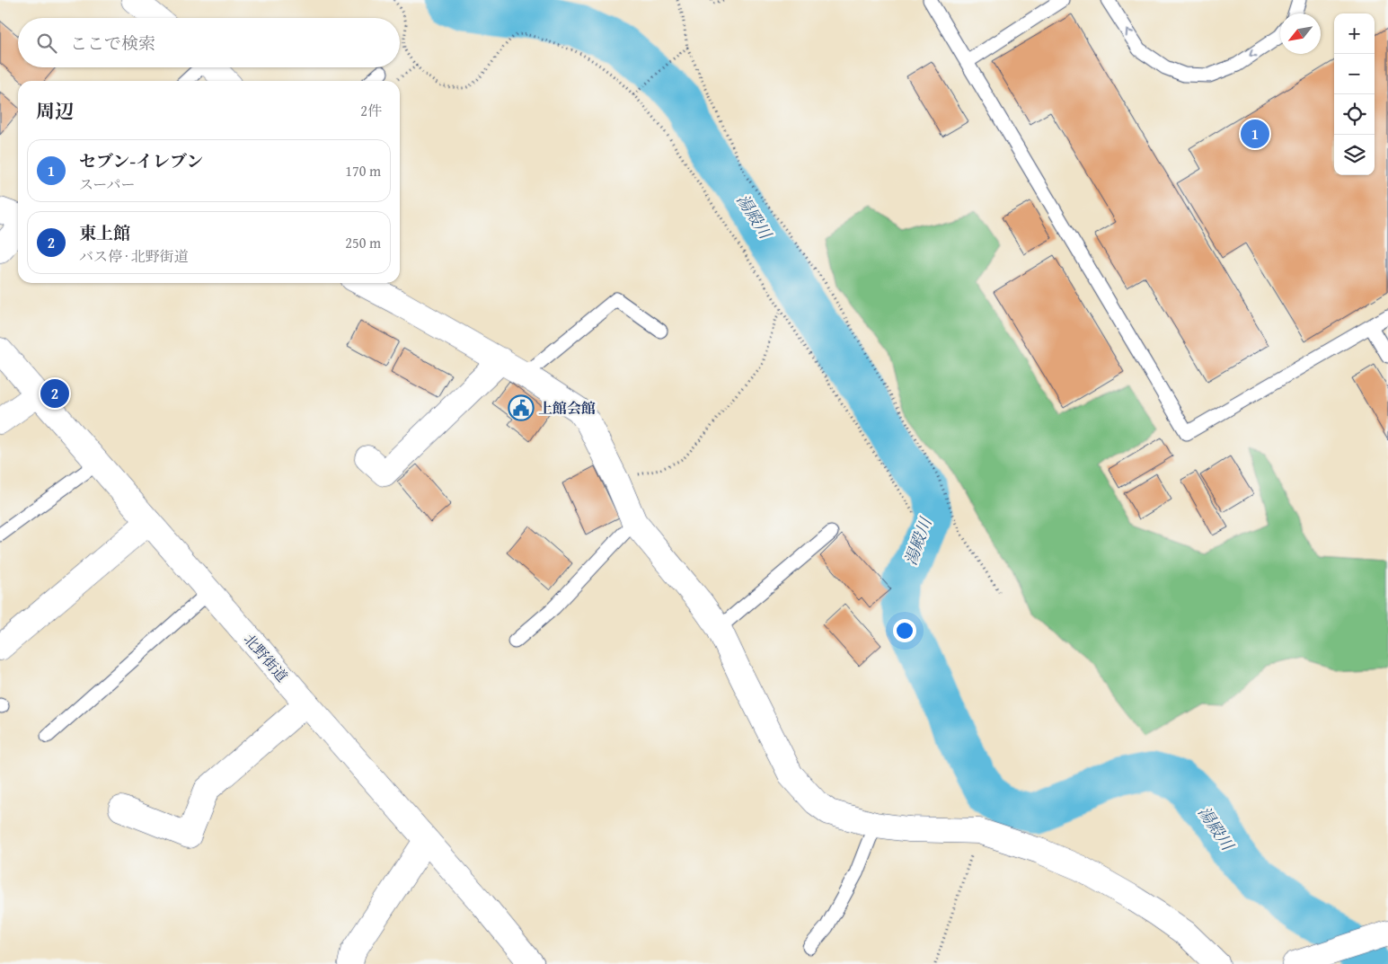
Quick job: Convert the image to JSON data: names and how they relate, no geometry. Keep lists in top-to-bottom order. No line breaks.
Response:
{"streets":{"street":["北野街道"]},"water":["湯殿川"],"places":{"public building":["上館会館"]},"north":"bottom left","page":{"map_buttons":["+","−"],"search":"ここで検索","heading":["周辺","2件"],"pins":["1","2"],"list":[{"mark":"1","name":"セブン-イレブン","note":"スーパー","value":"170 m"},{"mark":"2","name":"東上館","note":"バス停 · 北野街道","value":"250 m"}]}}
